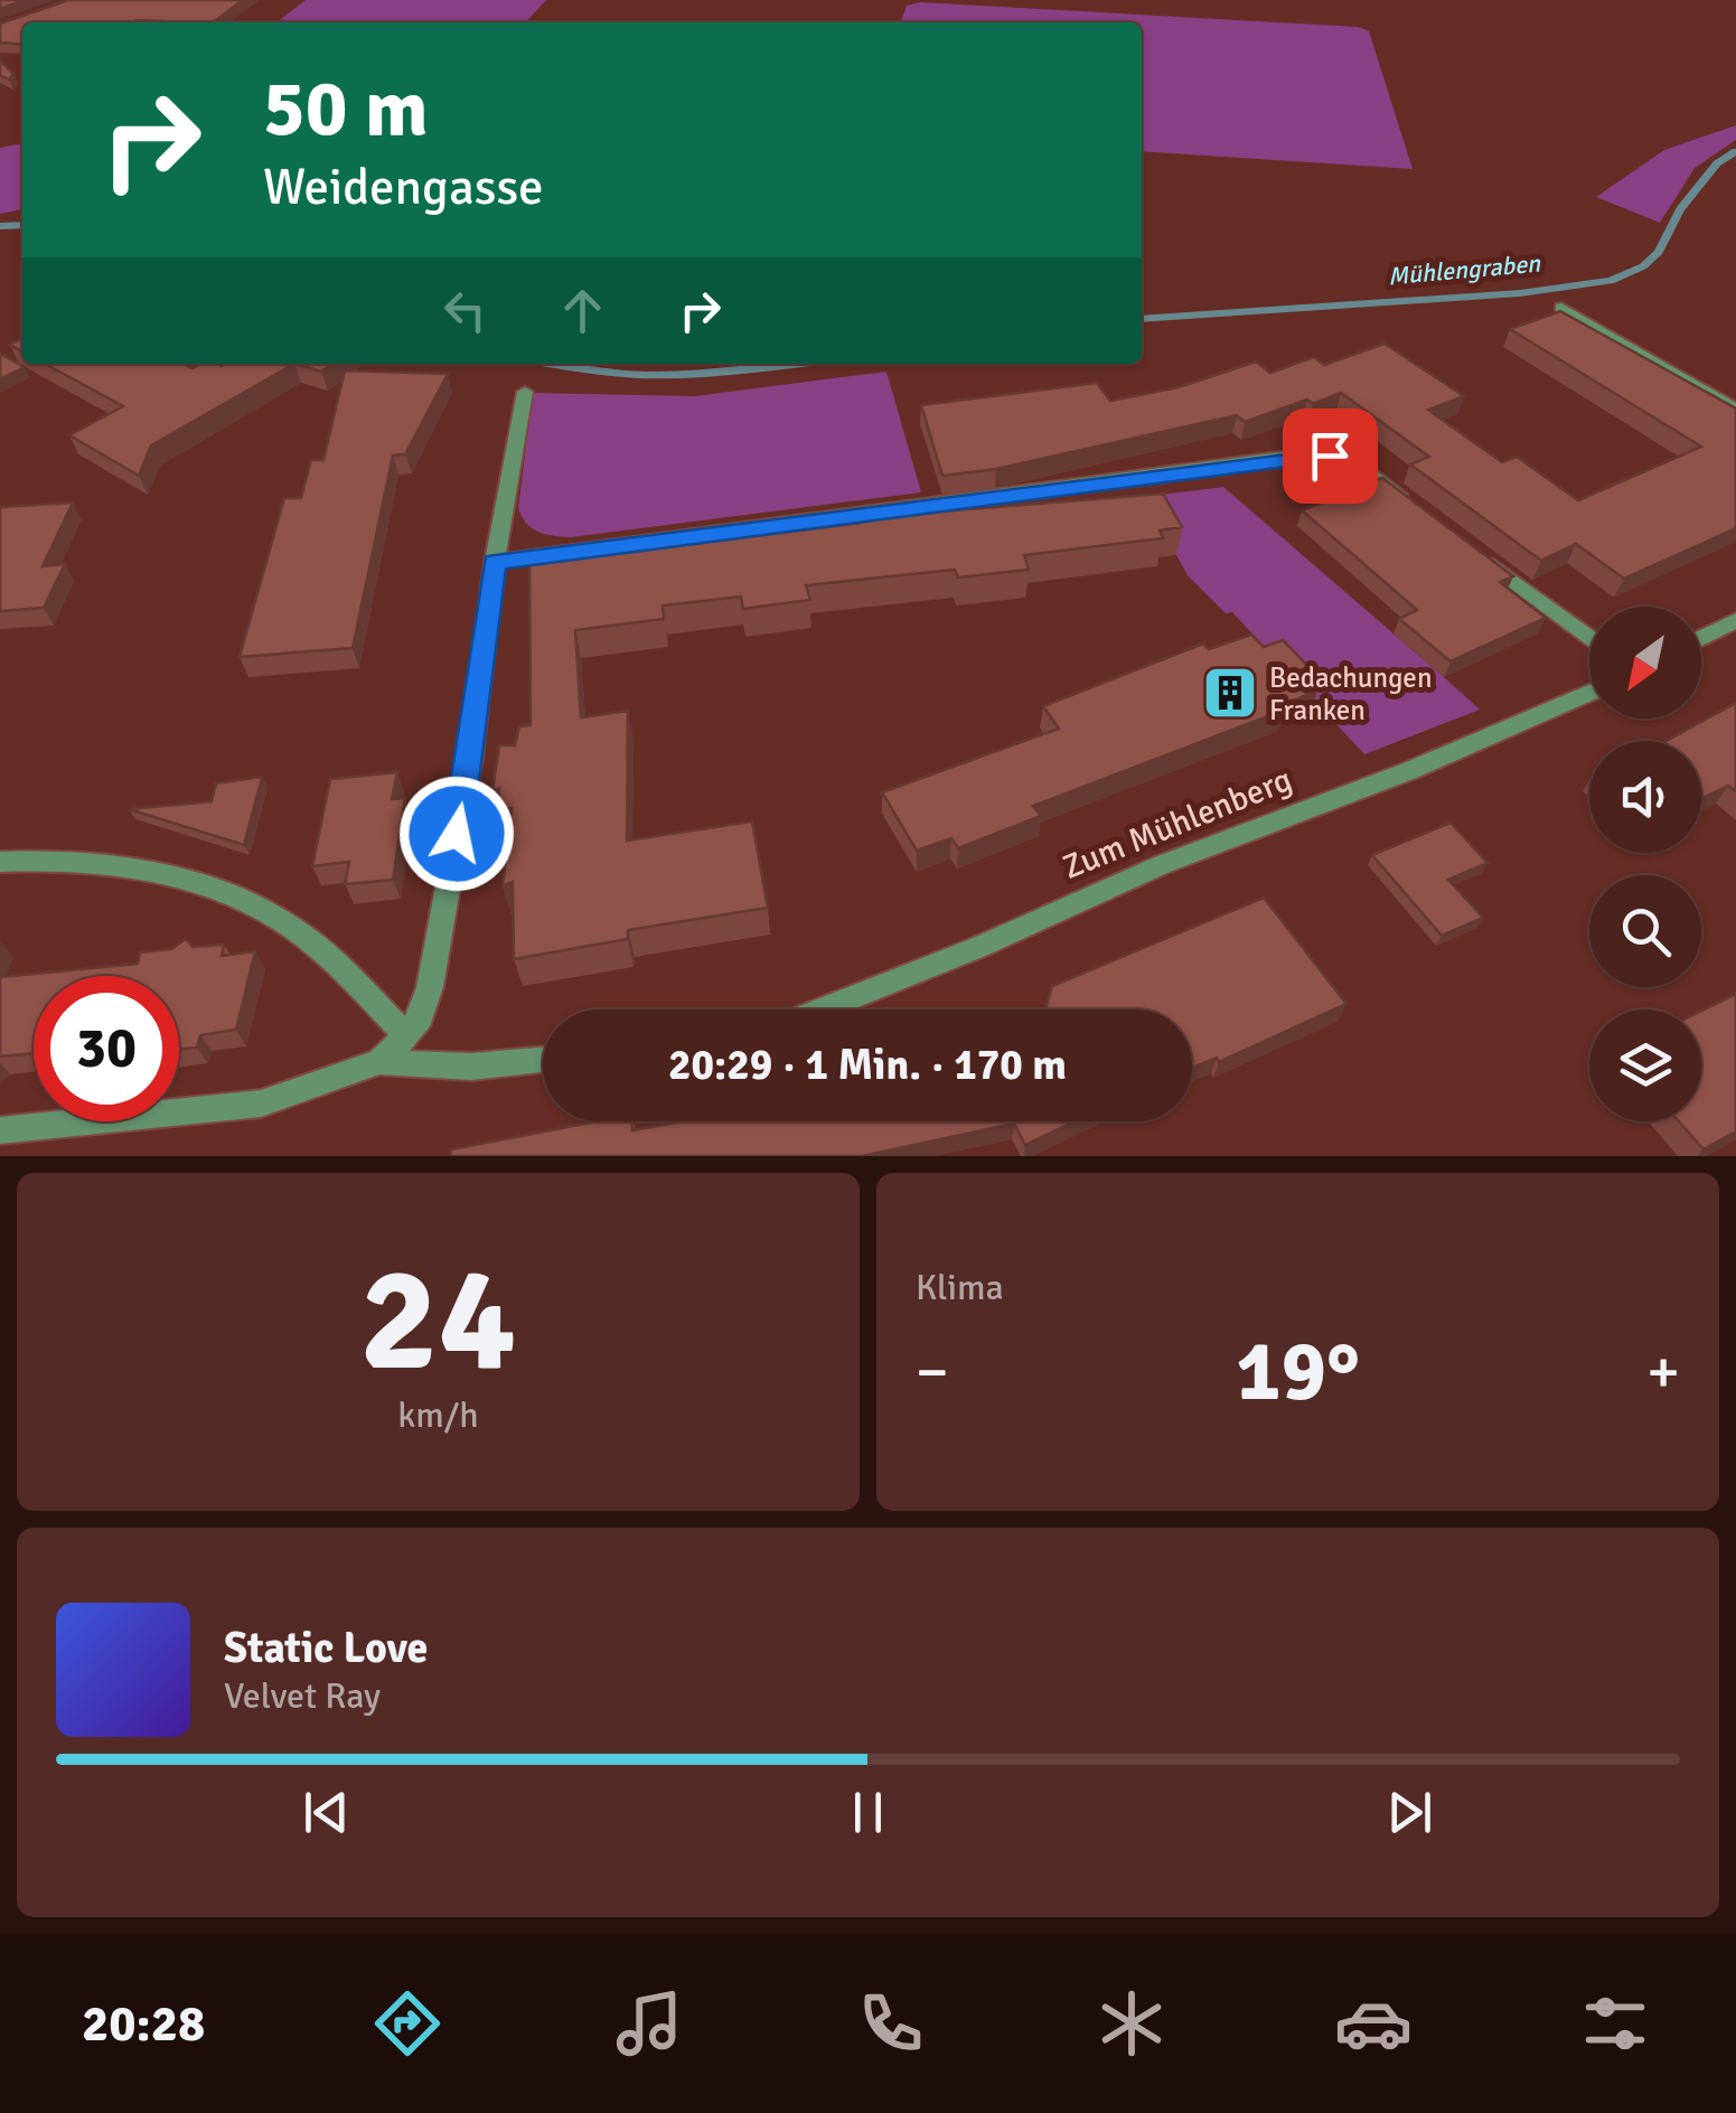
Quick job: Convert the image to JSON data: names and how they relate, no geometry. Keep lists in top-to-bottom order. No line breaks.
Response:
{"streets":{"street":["Zum Mühlenberg"]},"water":["Mühlengraben"],"places":{"building":["Bedachungen Franken"]},"north":"bottom left","page":{"turn":["50 m","Weidengasse"],"limit":"30","trip":"20:29 · 1 Min. · 170 m","tile":[["24","km/h"],"Klima"],"heat":["−","19°","+"],"song":["Static Love","Velvet Ray"],"tabs":"20:28"}}
